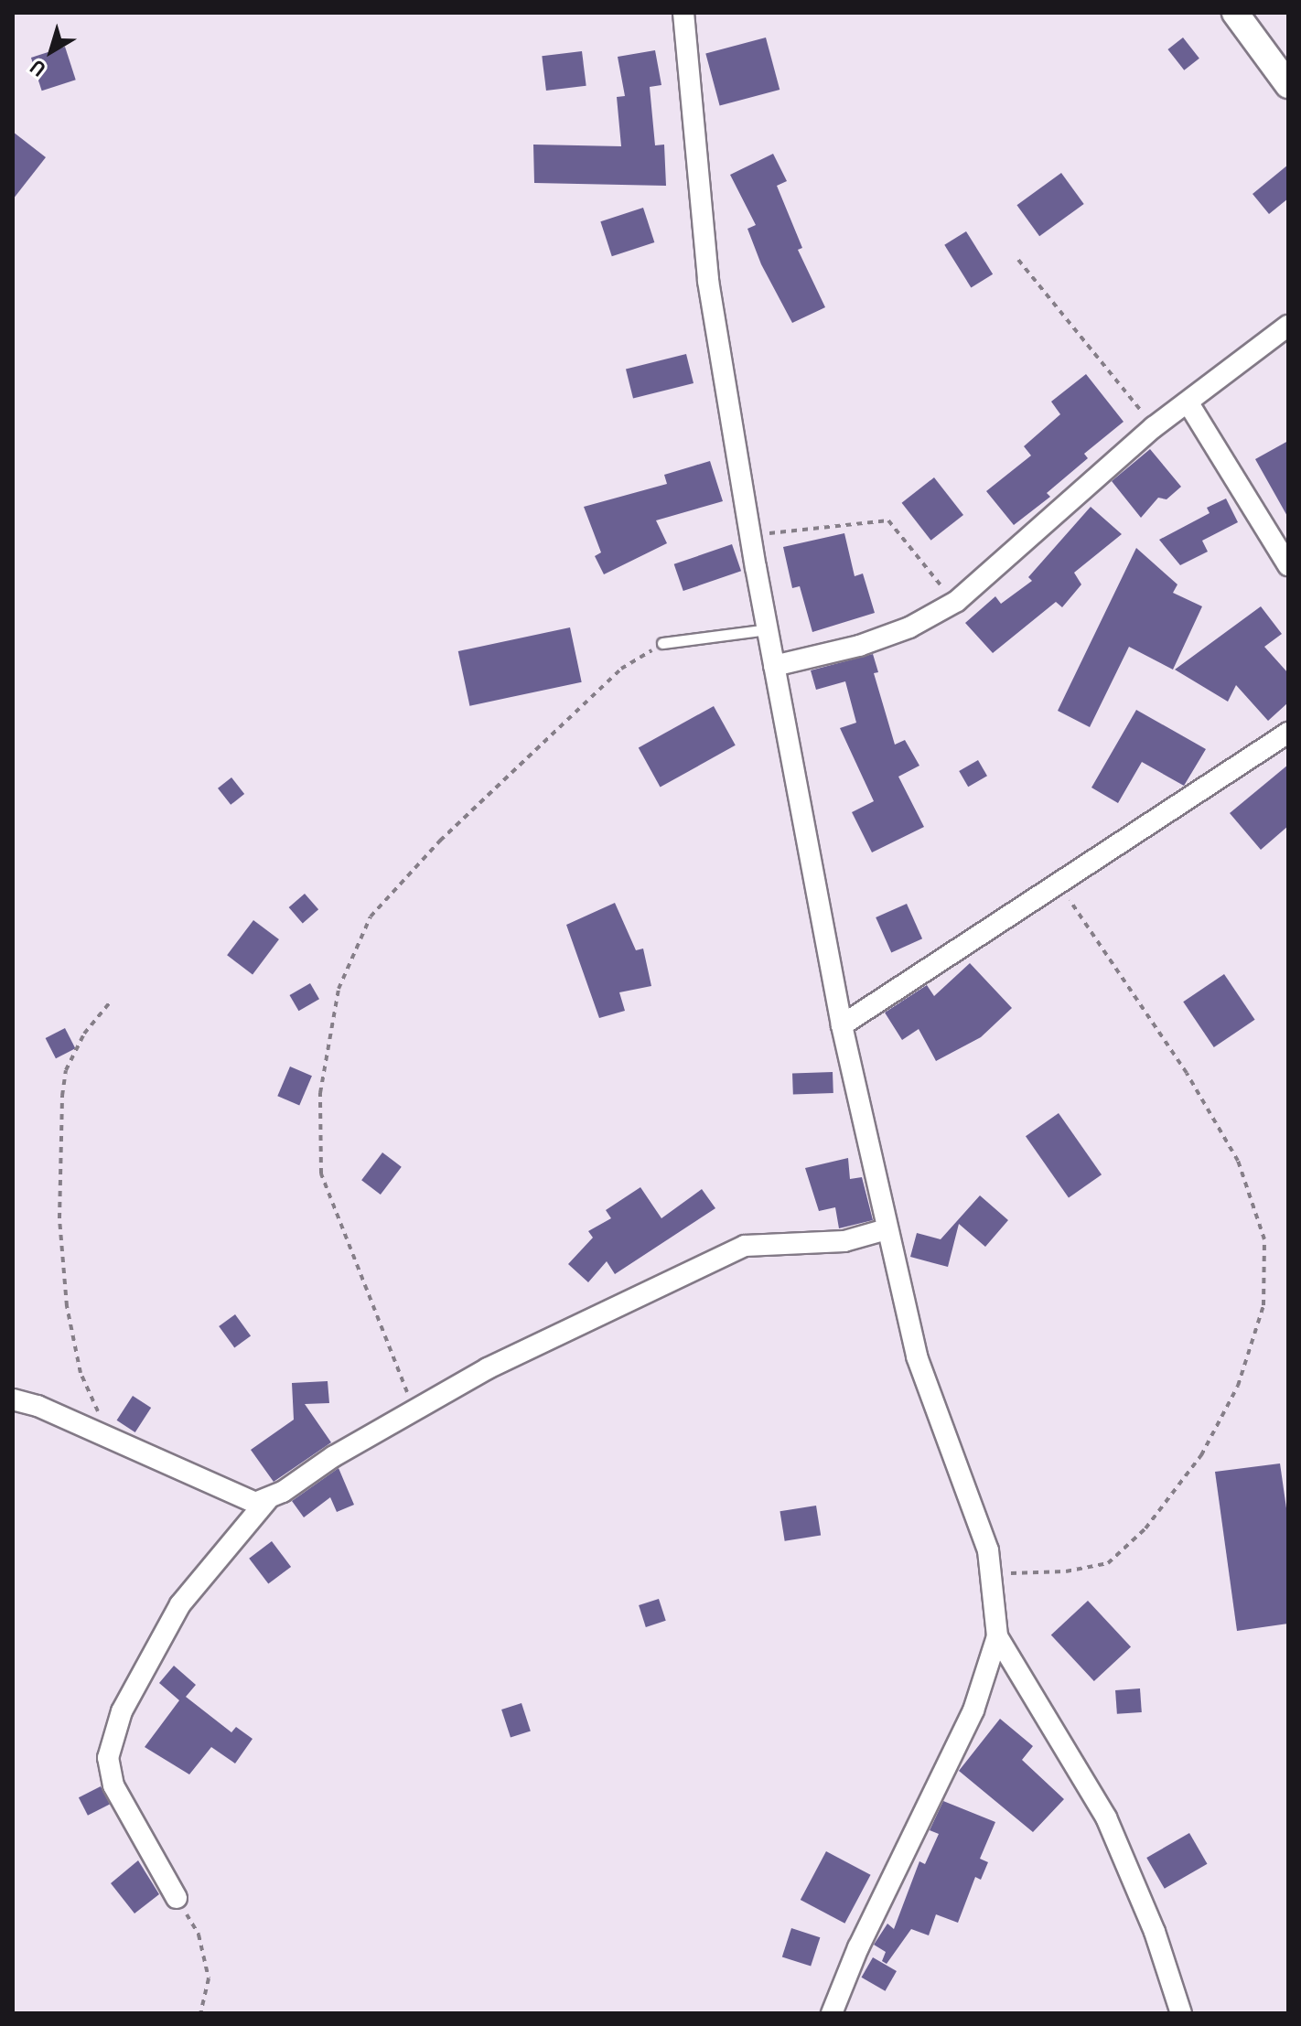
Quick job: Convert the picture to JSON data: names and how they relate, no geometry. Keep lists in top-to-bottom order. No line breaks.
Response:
{"north":"bottom left"}
